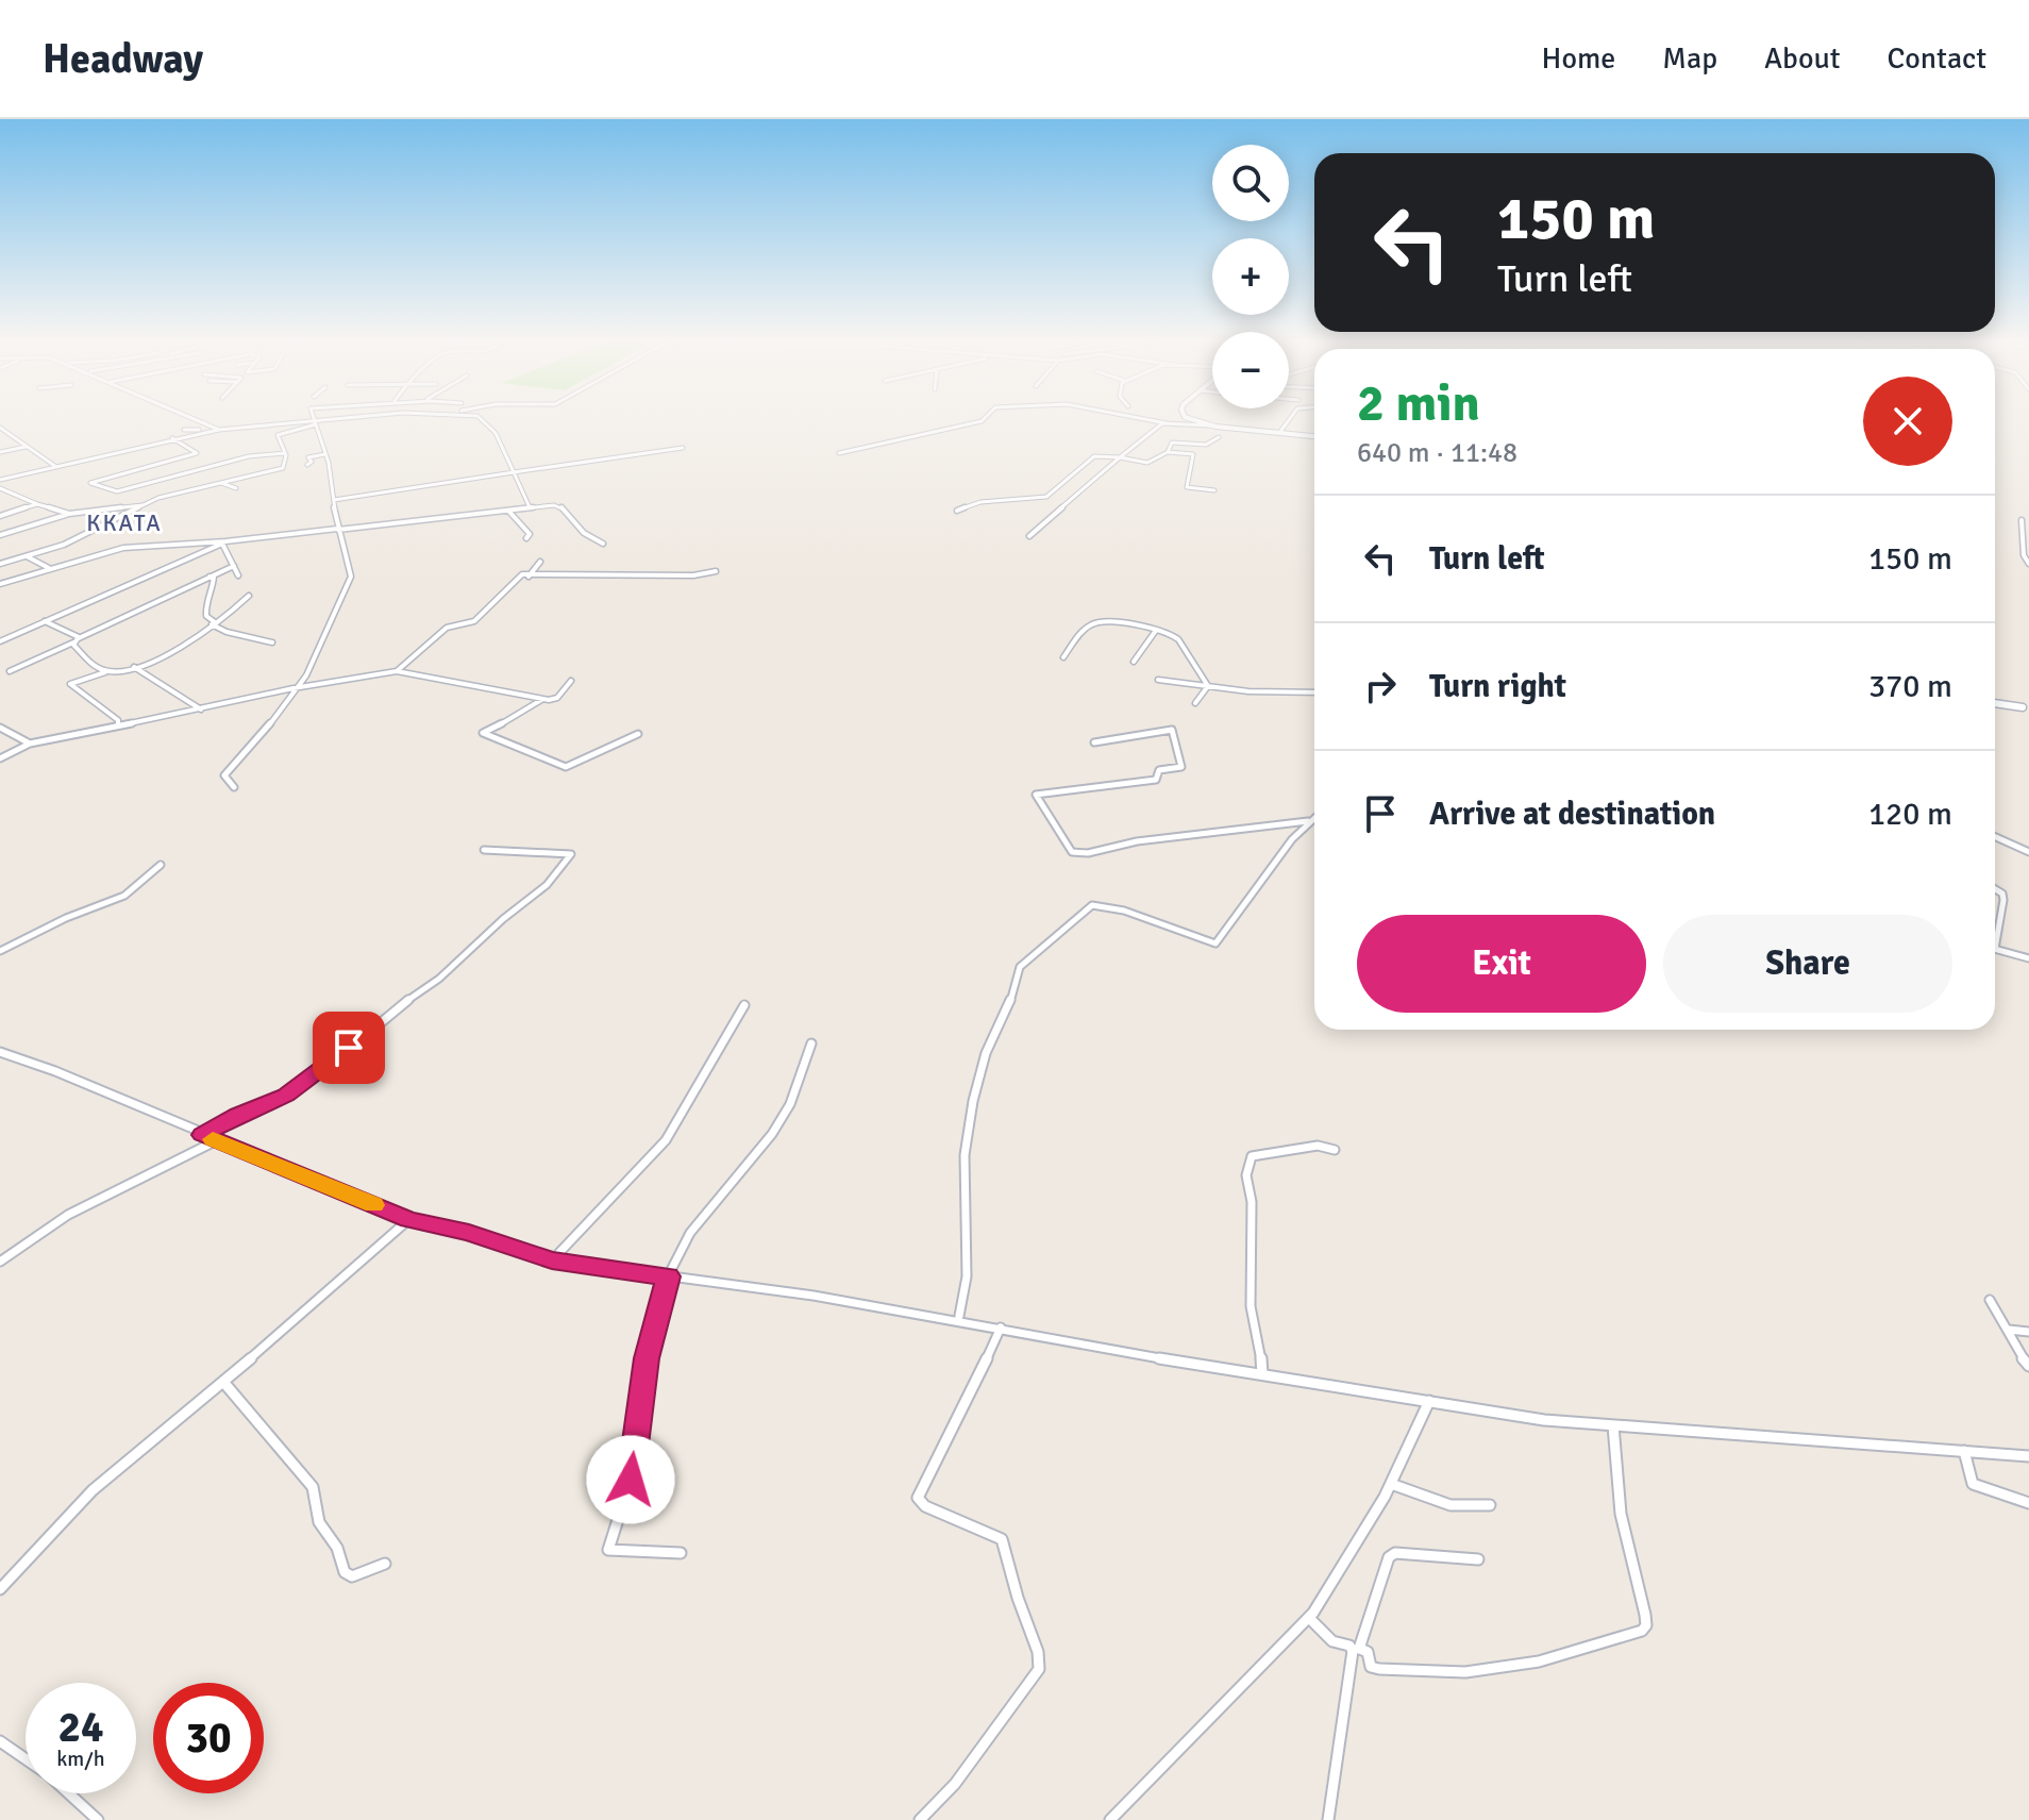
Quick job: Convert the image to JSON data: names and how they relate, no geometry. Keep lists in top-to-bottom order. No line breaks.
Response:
{"districts":["KKATA"],"page":{"header":"Headway","nav":["Home","Map","About","Contact"],"map_buttons":["+","−"],"turn":["150 m","Turn left"],"heading":["2 min","640 m · 11:48"],"list":[{"name":"Turn left","value":"150 m"},{"name":"Turn right","value":"370 m"},{"name":"Arrive at destination","value":"120 m"}],"buttons":["Exit","Share"],"speed":"24 km/h","limit":"30"}}
